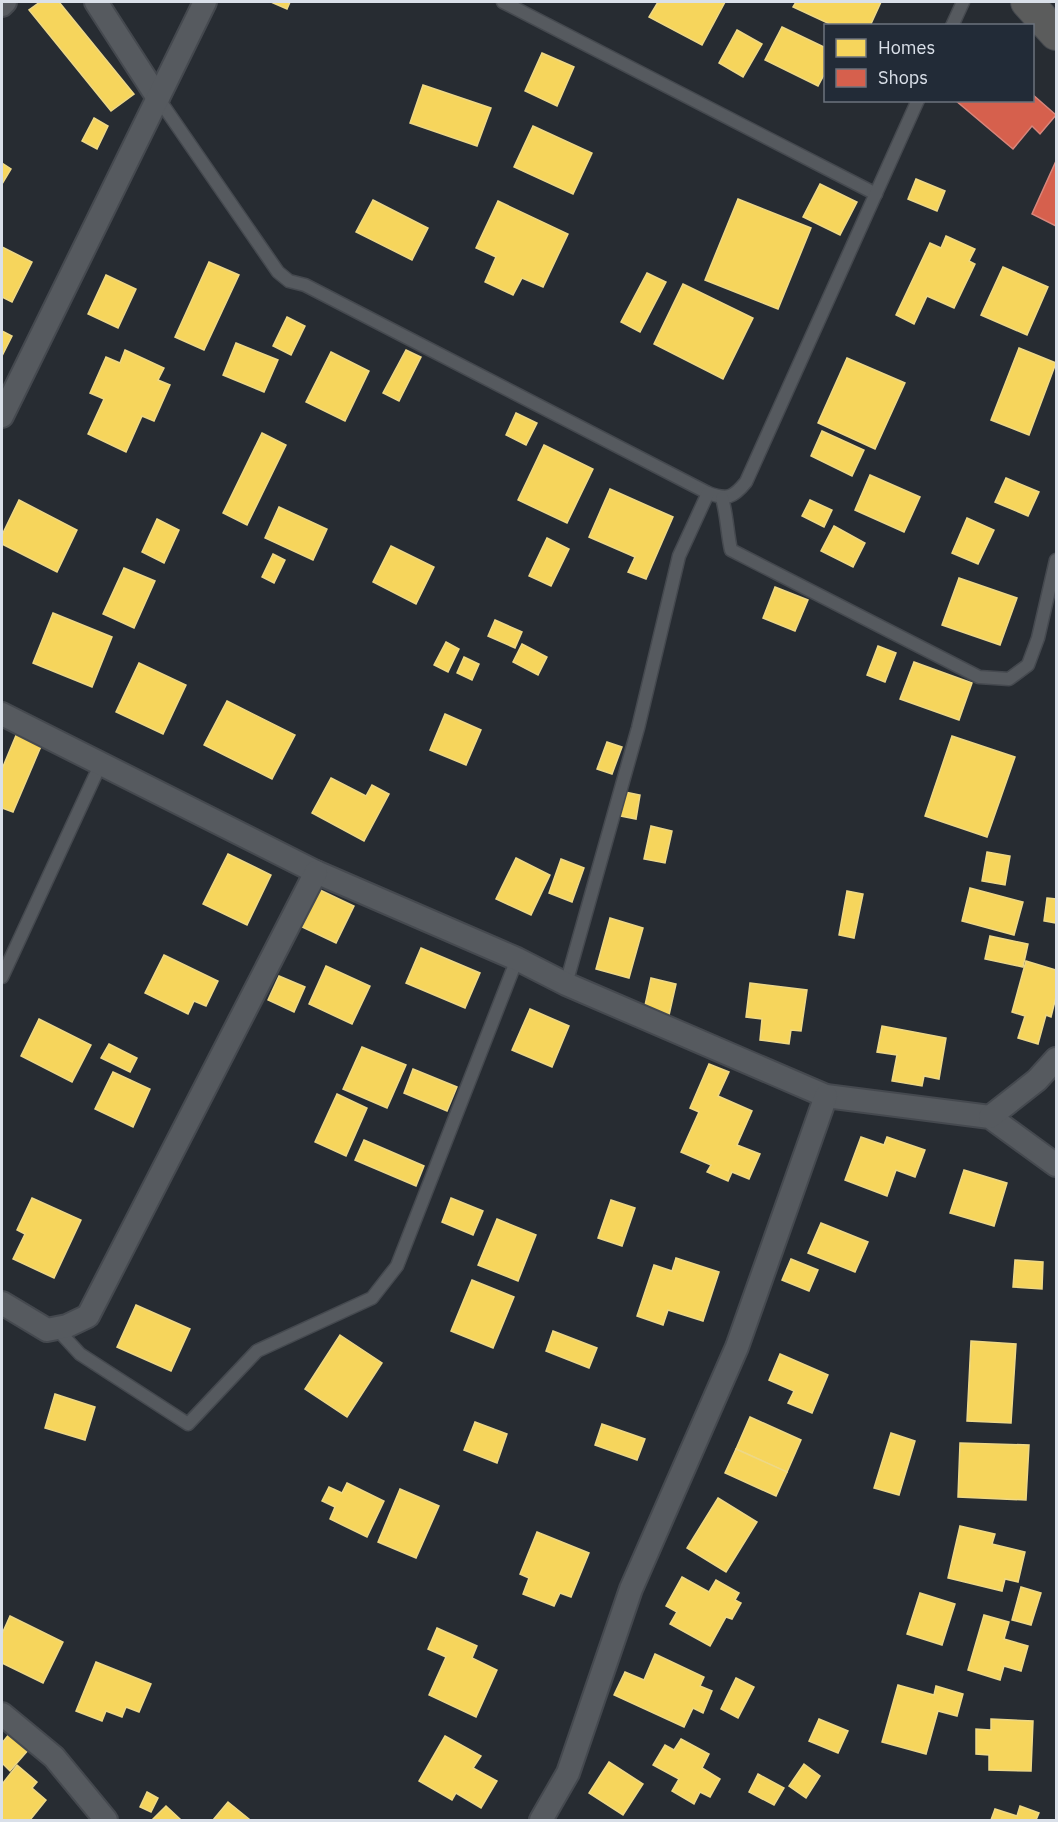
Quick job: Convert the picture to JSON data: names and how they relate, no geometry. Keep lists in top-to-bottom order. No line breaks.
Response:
{"legend":["Homes","Shops"]}
